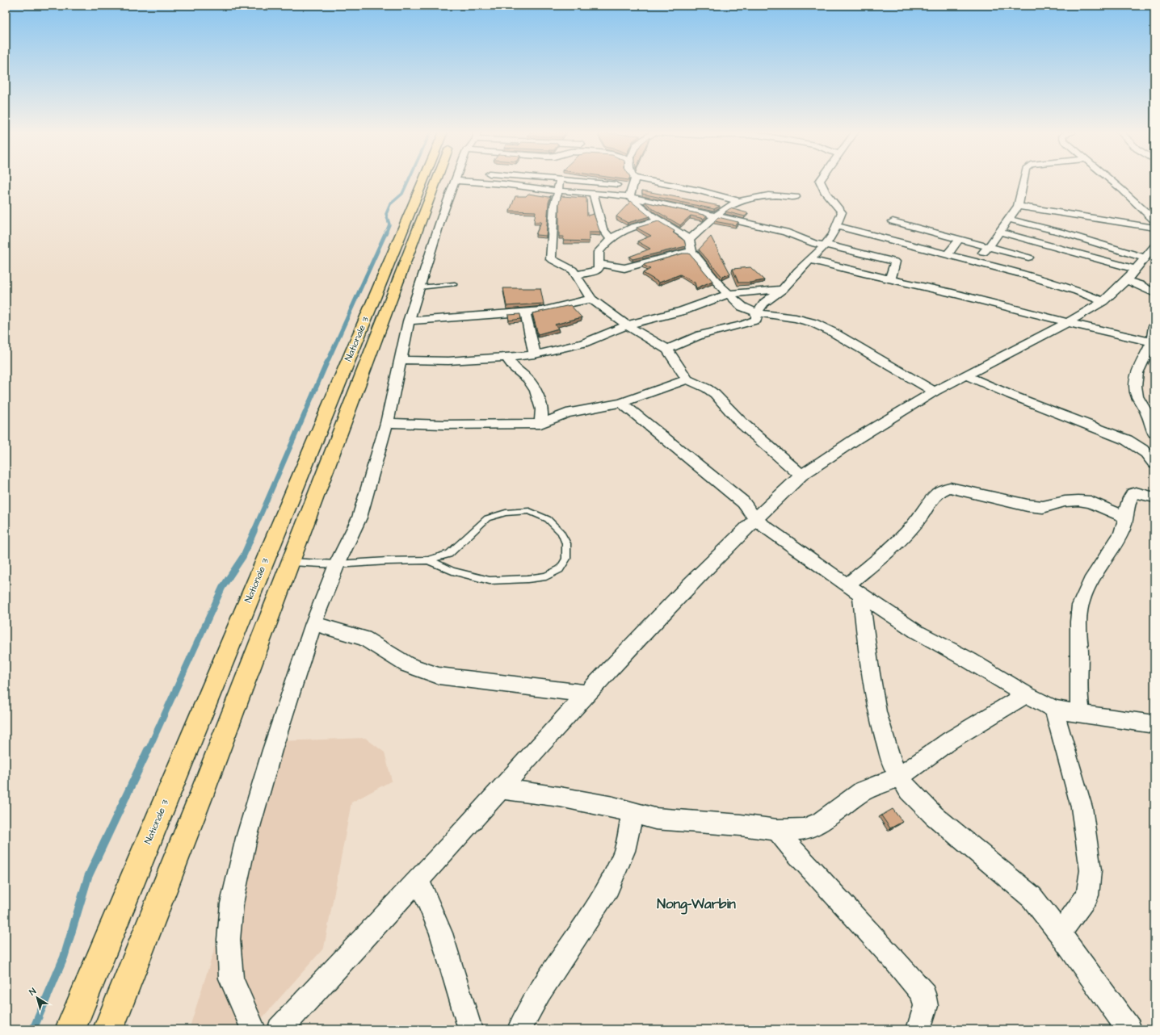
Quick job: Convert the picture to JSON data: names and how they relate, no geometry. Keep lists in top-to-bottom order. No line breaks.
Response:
{"streets":{"main road":["Nationale 3"]},"districts":["Nong-Warbin"],"north":"top left"}
